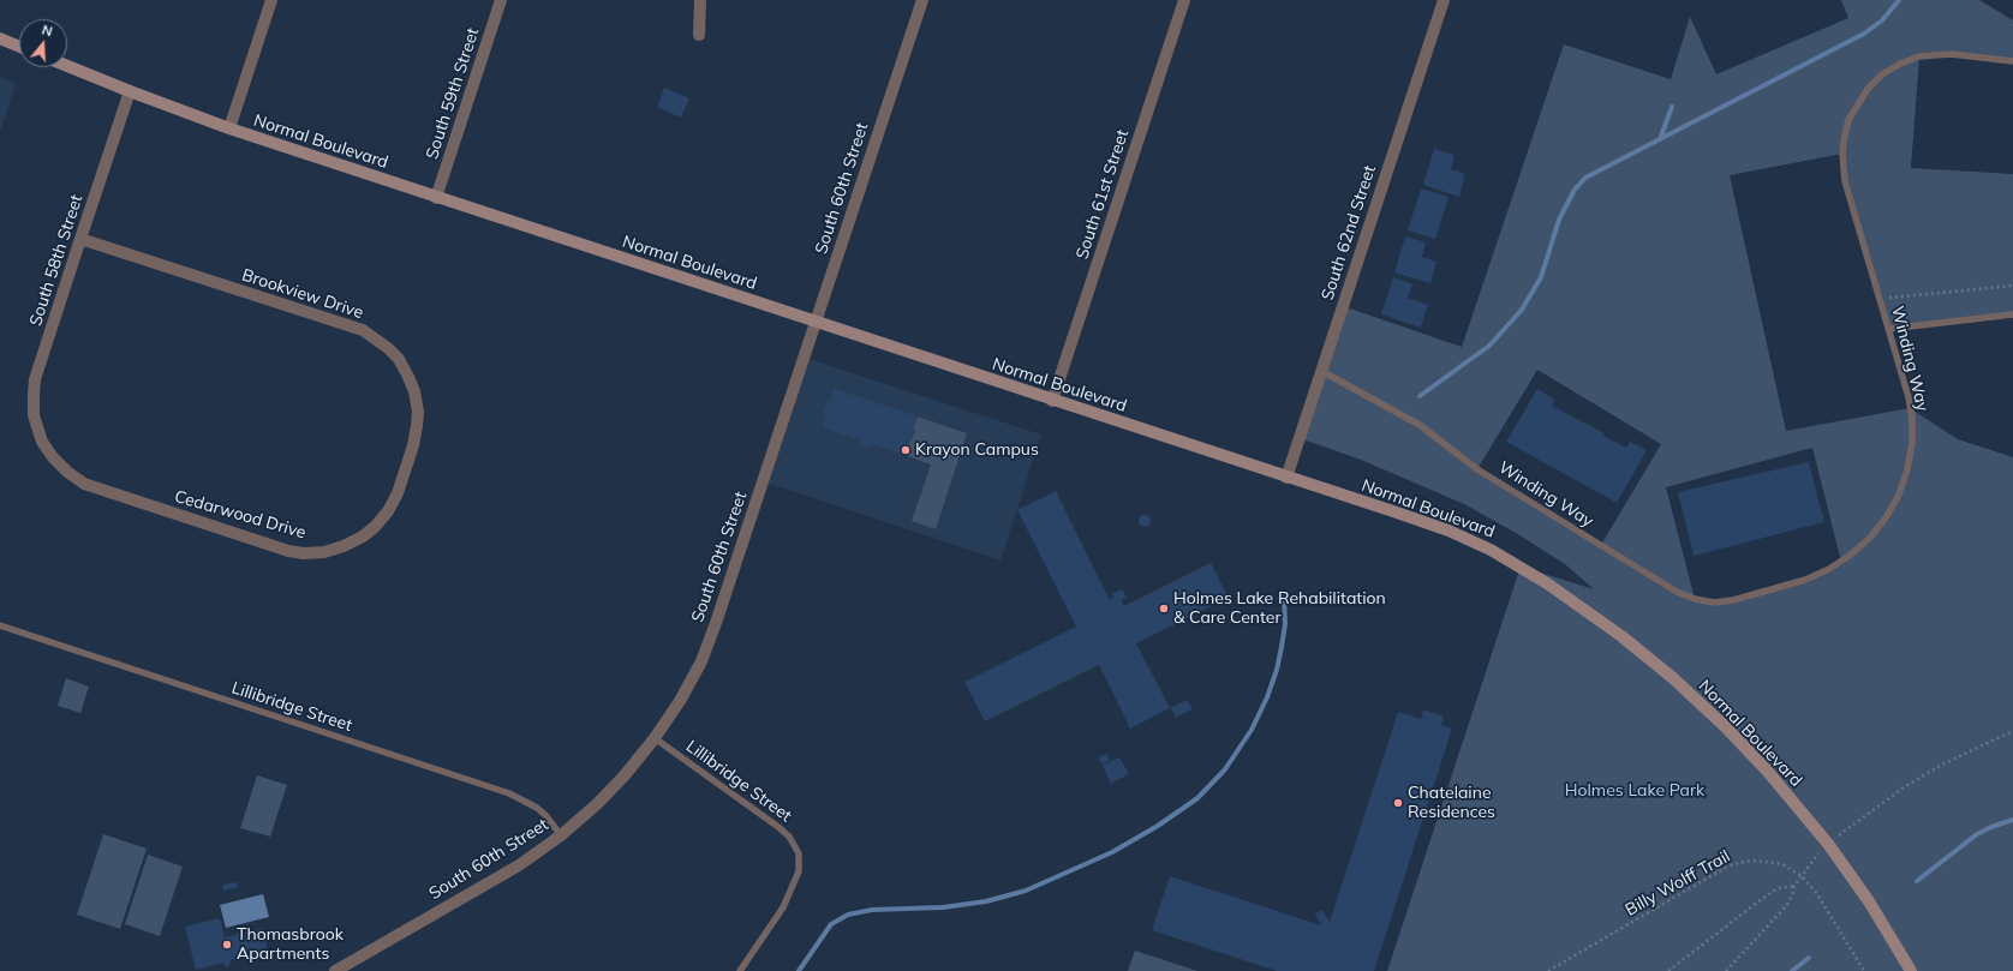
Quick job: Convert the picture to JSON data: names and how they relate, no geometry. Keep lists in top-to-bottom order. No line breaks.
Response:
{"streets":{"main road":["Normal Boulevard"],"street":["South 59th Street","South 60th Street","South 61st Street","South 62nd Street","South 58th Street","Brookview Drive","Cedarwood Drive"],"lane":["Winding Way","Lillibridge Street"],"path":["Billy Wolff Trail"]},"crossings":[["South 59th Street","Normal Boulevard"],["Normal Boulevard","South 60th Street"],["Normal Boulevard","South 61st Street"],["Normal Boulevard","South 62nd Street"],["Normal Boulevard","South 58th Street"],["South 60th Street","Lillibridge Street"],["South 62nd Street","Winding Way"],["South 58th Street","Brookview Drive"],["South 58th Street","Cedarwood Drive"],["Brookview Drive","Cedarwood Drive"]],"parks":["Holmes Lake Park"],"places":["Krayon Campus","Holmes Lake Rehabilitation & Care Center","Chatelaine Residences","Thomasbrook Apartments"],"north":"top"}
